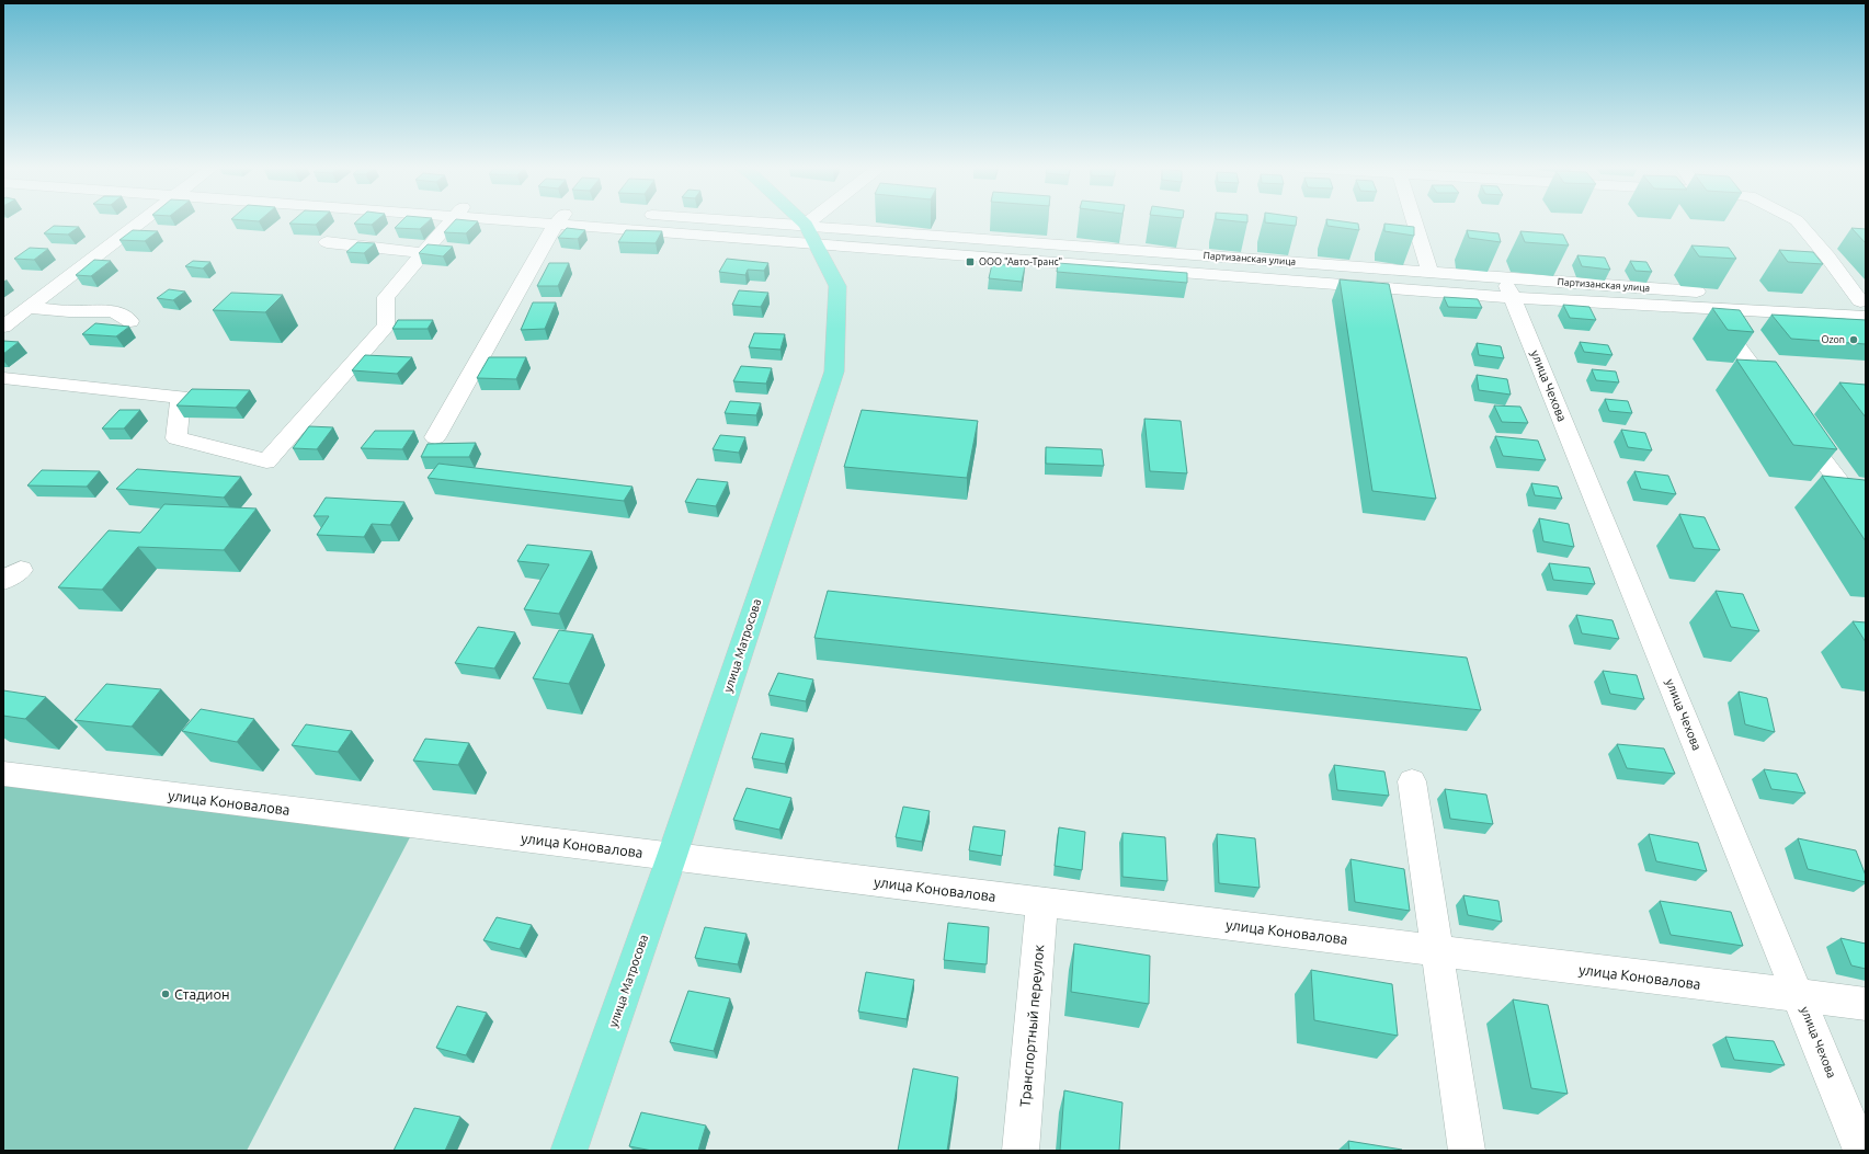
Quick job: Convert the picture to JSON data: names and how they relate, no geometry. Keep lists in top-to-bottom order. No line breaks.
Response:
{"streets":{"main road":["улица Матросова"],"street":["Партизанская улица","улица Чехова","улица Коновалова","Транспортный переулок"]},"crossings":[["Партизанская улица","улица Чехова"],["Партизанская улица","улица Матросова"],["улица Чехова","улица Коновалова"],["улица Матросова","улица Коновалова"],["улица Коновалова","Транспортный переулок"]],"places":{"transit":["ООО \"Авто-Транс\""],"other":["Ozon","Стадион"]}}
